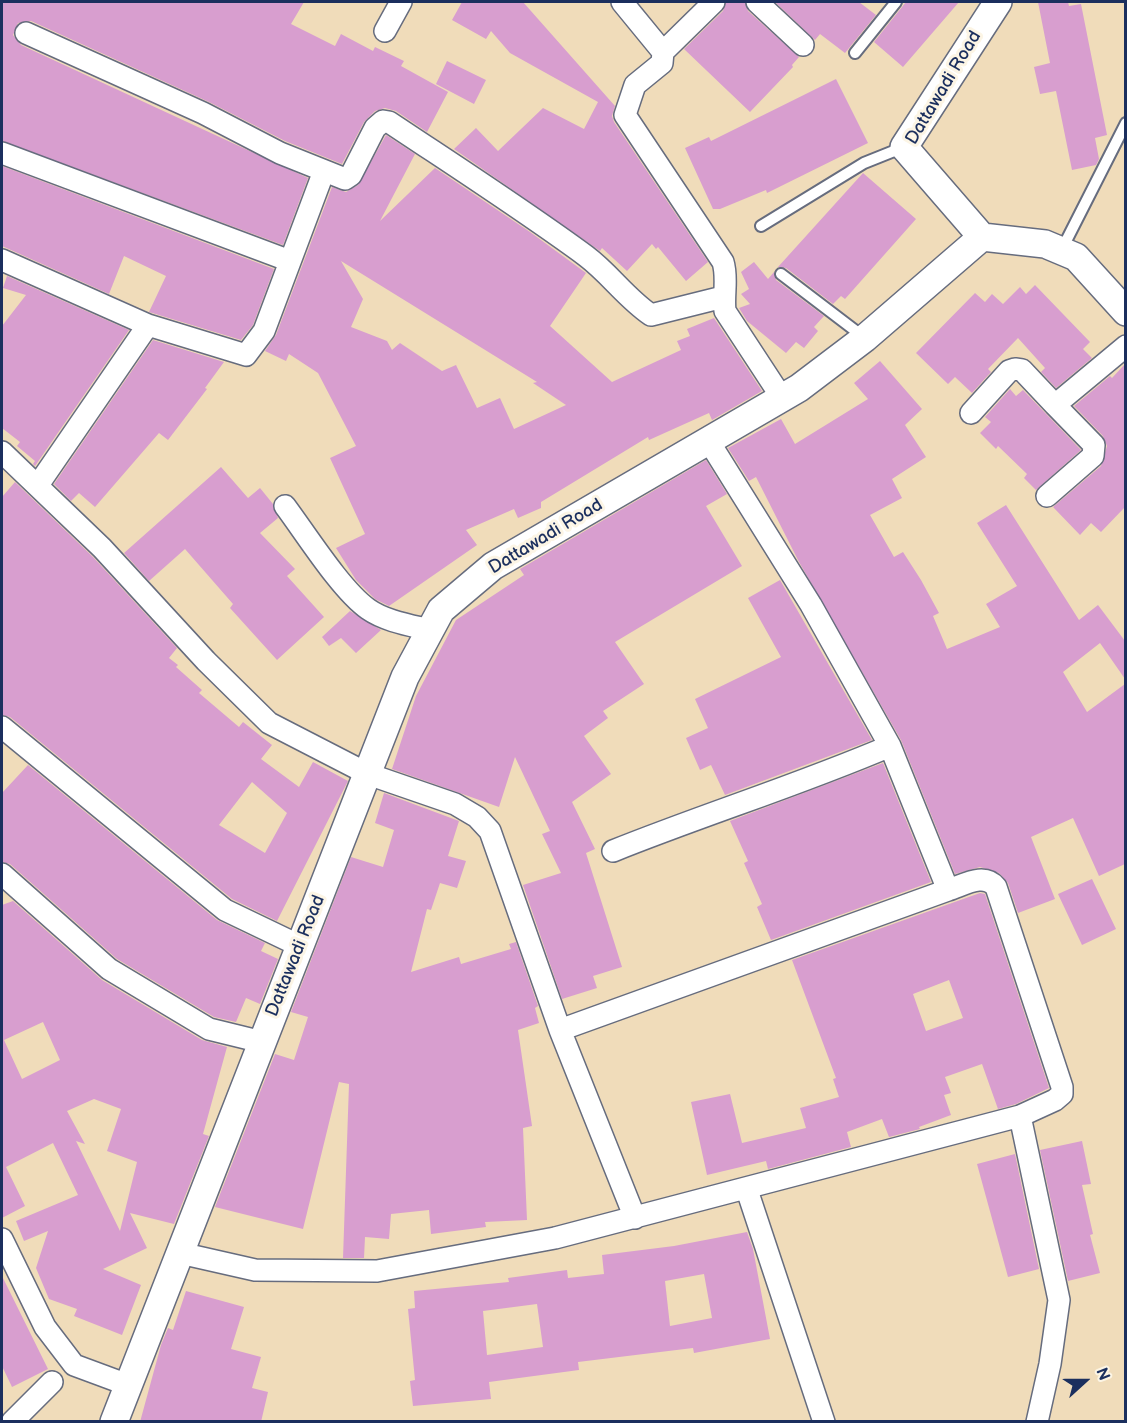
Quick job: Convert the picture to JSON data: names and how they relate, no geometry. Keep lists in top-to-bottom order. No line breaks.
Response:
{"streets":{"street":["Dattawadi Road"]},"north":"right"}
